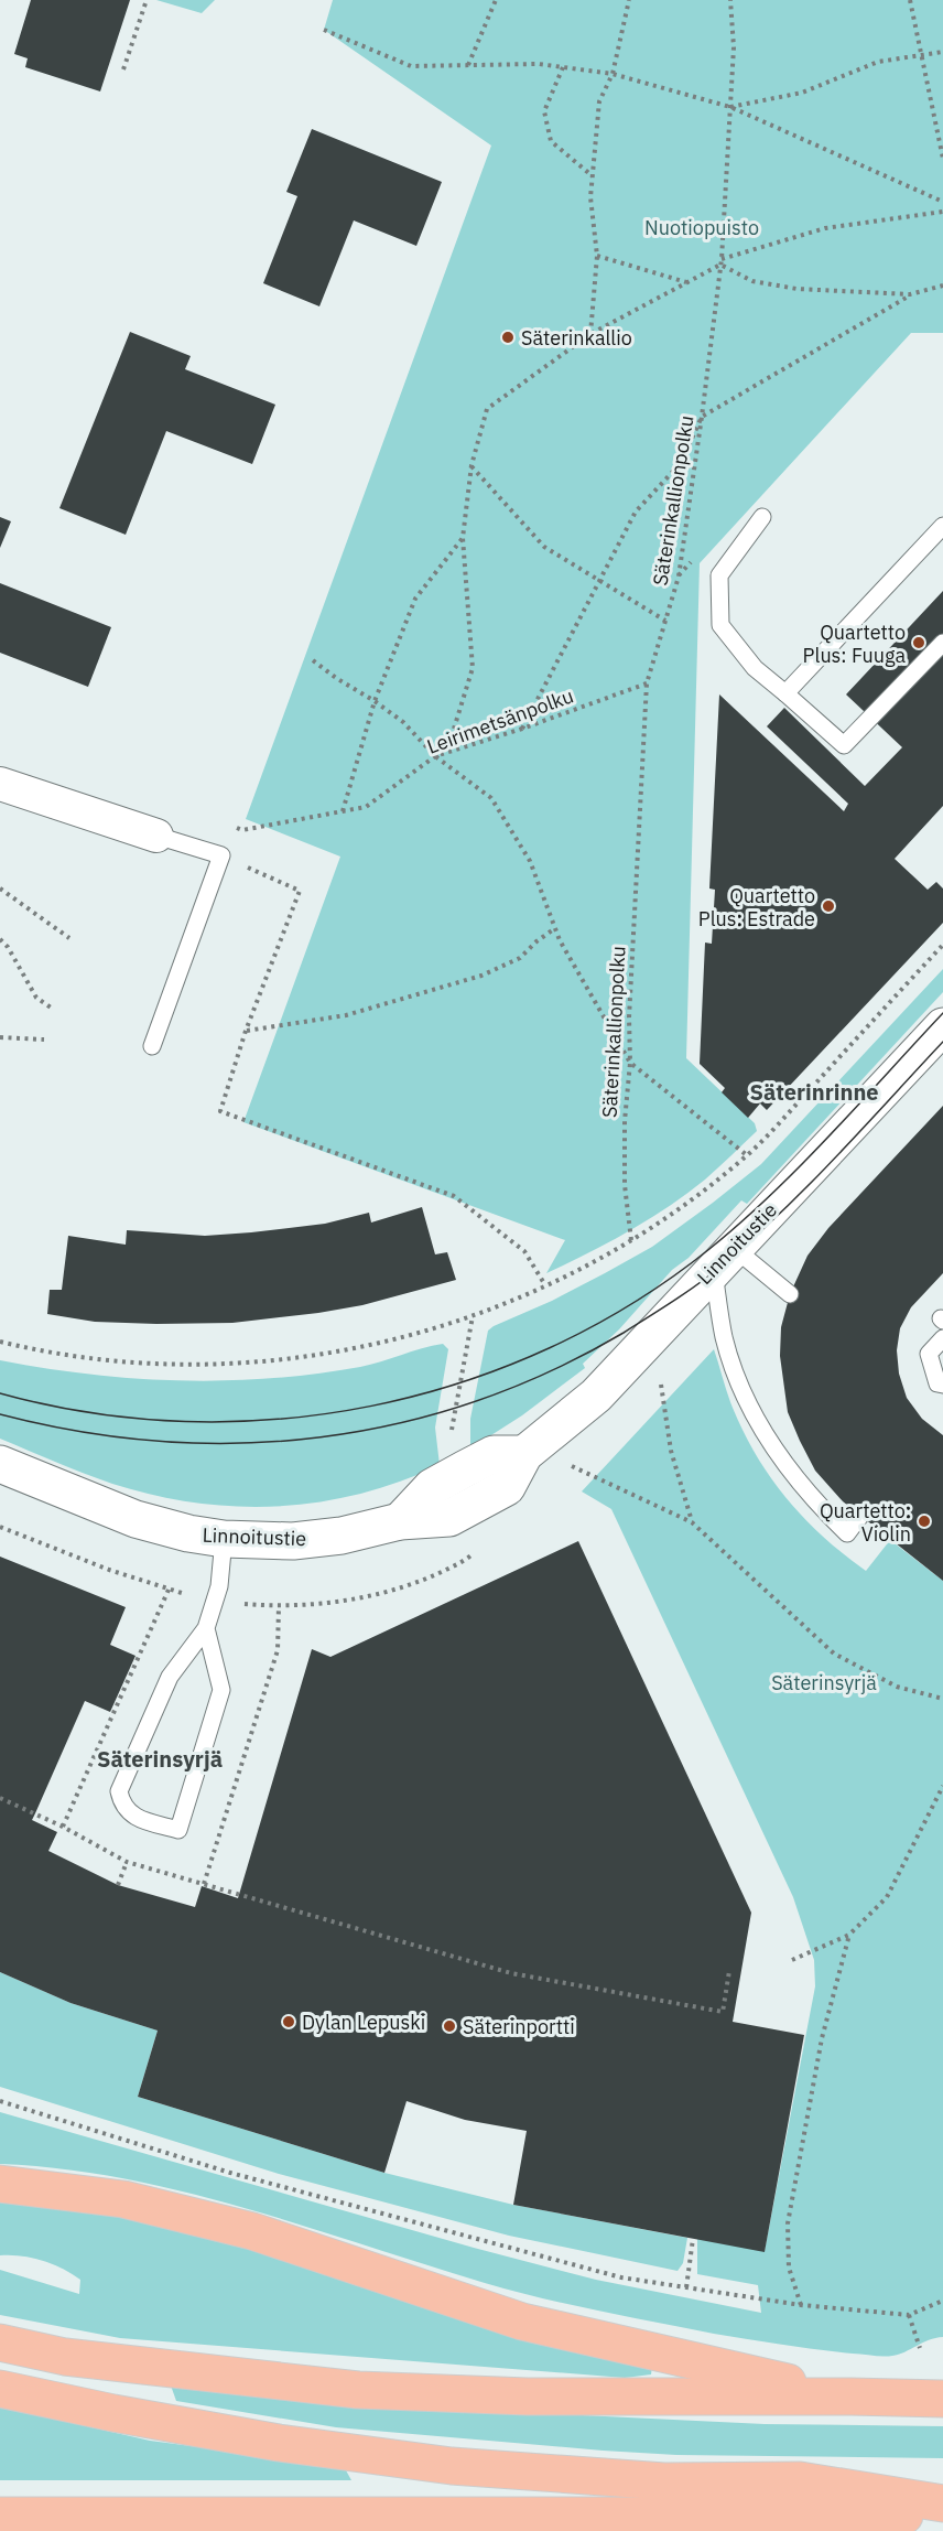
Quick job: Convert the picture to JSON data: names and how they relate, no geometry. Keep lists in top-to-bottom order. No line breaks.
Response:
{"streets":{"street":["Linnoitustie"],"path":["Säterinkallionpolku","Leirimetsänpolku"]},"crossings":[["Säterinkallionpolku","Leirimetsänpolku"]],"districts":["Säterinrinne","Säterinsyrjä"],"parks":["Nuotiopuisto","Säterinsyrjä"],"places":["Säterinkallio","Quartetto Plus: Fuuga","Quartetto Plus: Estrade","Quartetto: Violin","Dylan Lepuski","Säterinportti"]}
